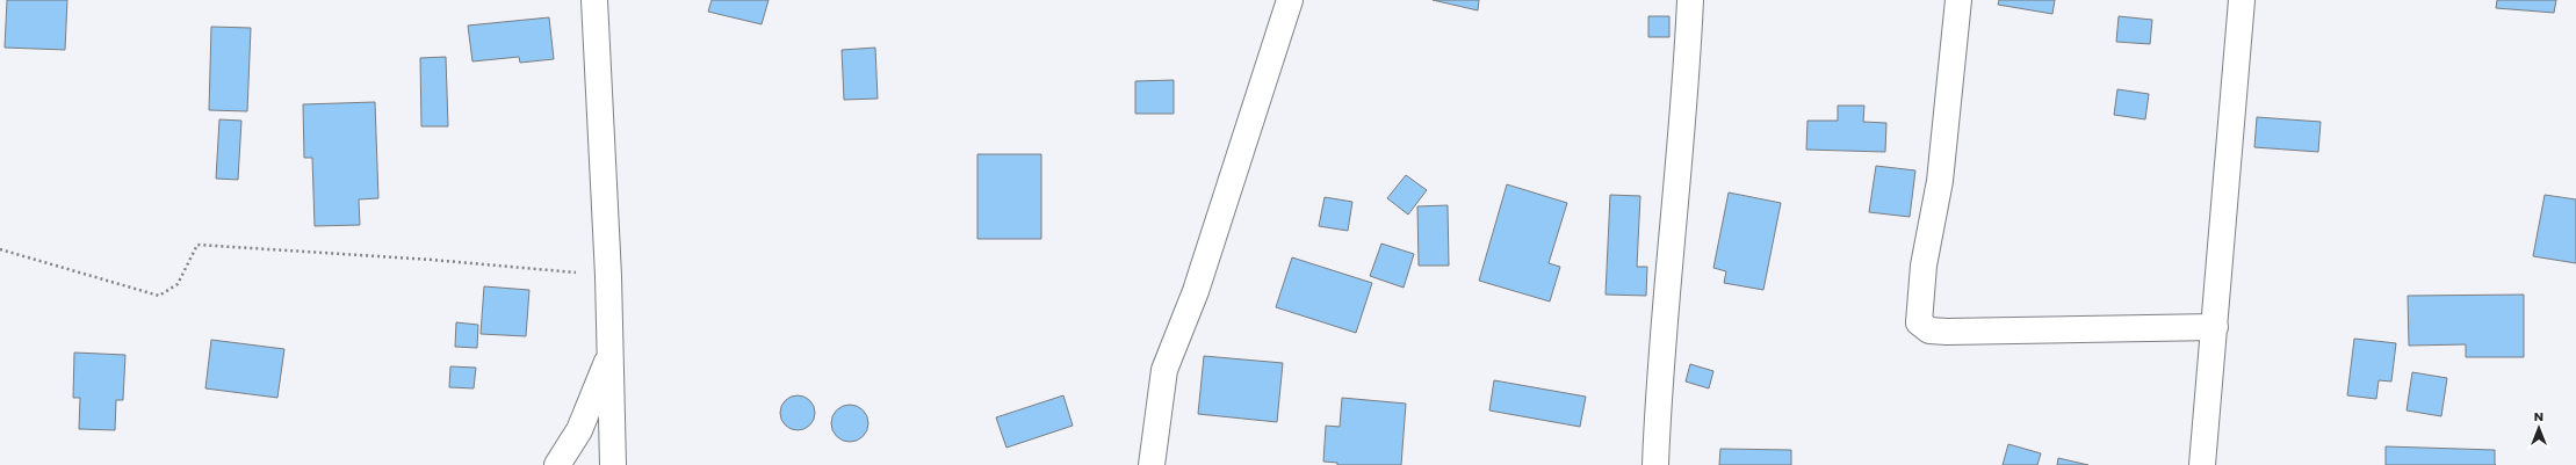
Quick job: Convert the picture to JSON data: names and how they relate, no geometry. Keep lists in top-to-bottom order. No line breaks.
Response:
{"north":"top"}
